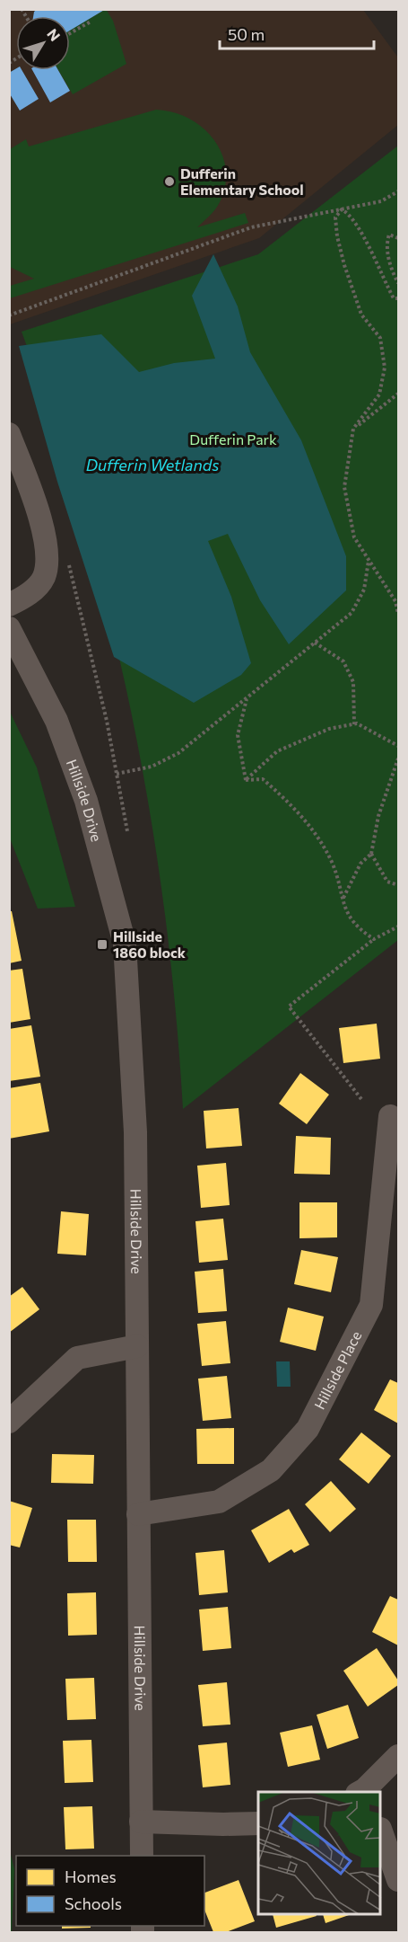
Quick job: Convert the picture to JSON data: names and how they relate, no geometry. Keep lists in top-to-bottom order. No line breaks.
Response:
{"streets":{"street":["Hillside Drive","Hillside Place"]},"crossings":[["Hillside Drive","Hillside Place"]],"water":["Dufferin Wetlands"],"parks":["Dufferin Park"],"places":{"other":["Dufferin Elementary School"],"transit":["Hillside 1860 block"]},"legend":["Homes","Schools"],"scale_bar":"50 m","north":"top right"}
